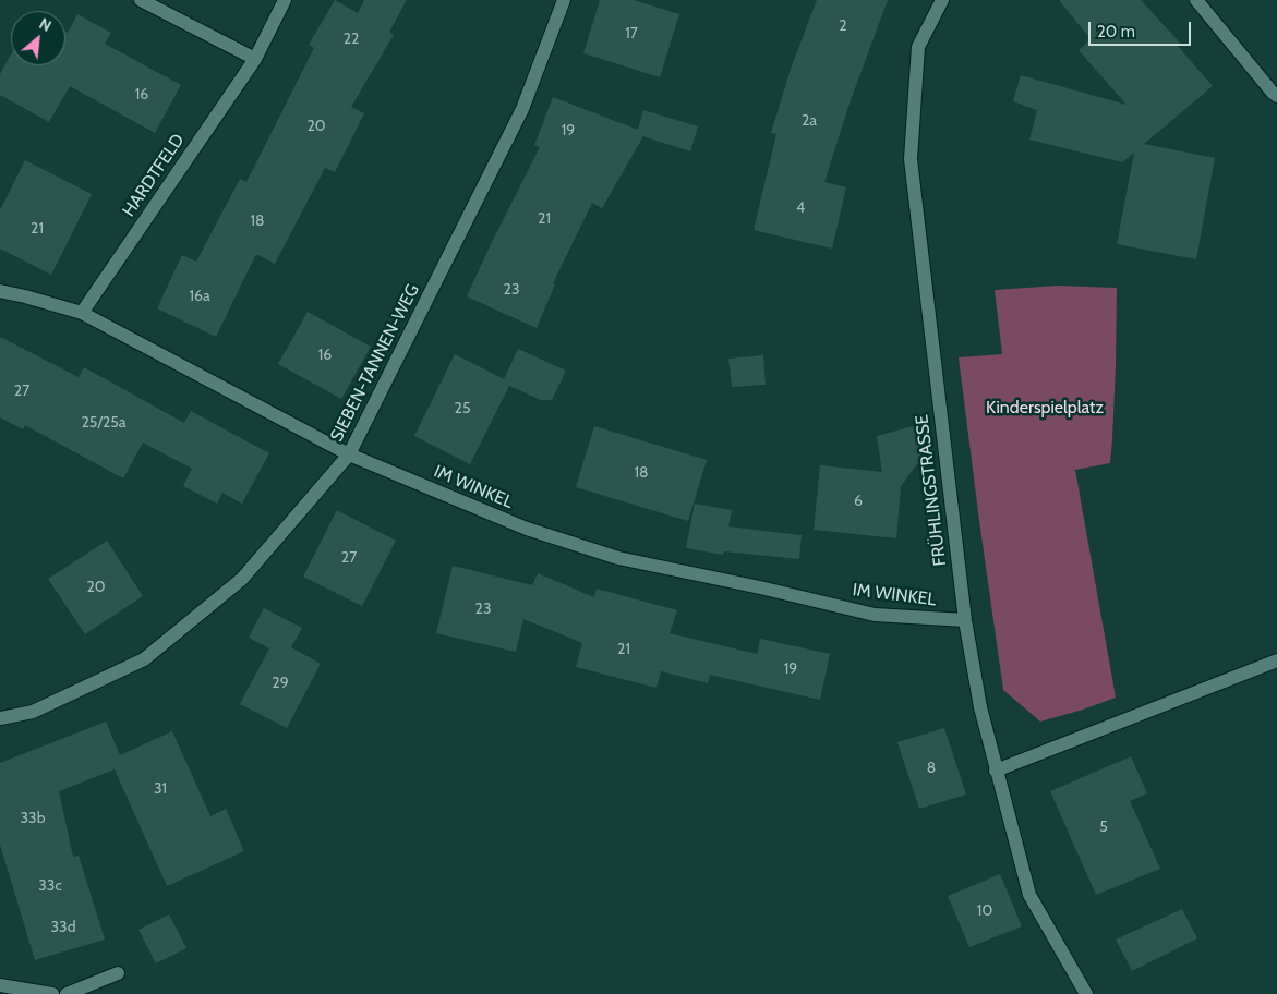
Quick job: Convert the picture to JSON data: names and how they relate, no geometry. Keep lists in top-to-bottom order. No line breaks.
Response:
{"streets":{"street":["HARDTFELD","SIEBEN-TANNEN-WEG","IM WINKEL","FRÜHLINGSTRASSE"]},"crossings":[["HARDTFELD","IM WINKEL"],["SIEBEN-TANNEN-WEG","IM WINKEL"],["IM WINKEL","FRÜHLINGSTRASSE"]],"parks":["Kinderspielplatz"],"house_numbers":["2","17","22","16","2a","20","19","4","21","18","21","23","16a","16","27","25","25/25a","18","6","27","20","23","21","19","29","8","31","33b","5","33c","10","33d"],"scale_bar":"20 m","north":"top right"}
